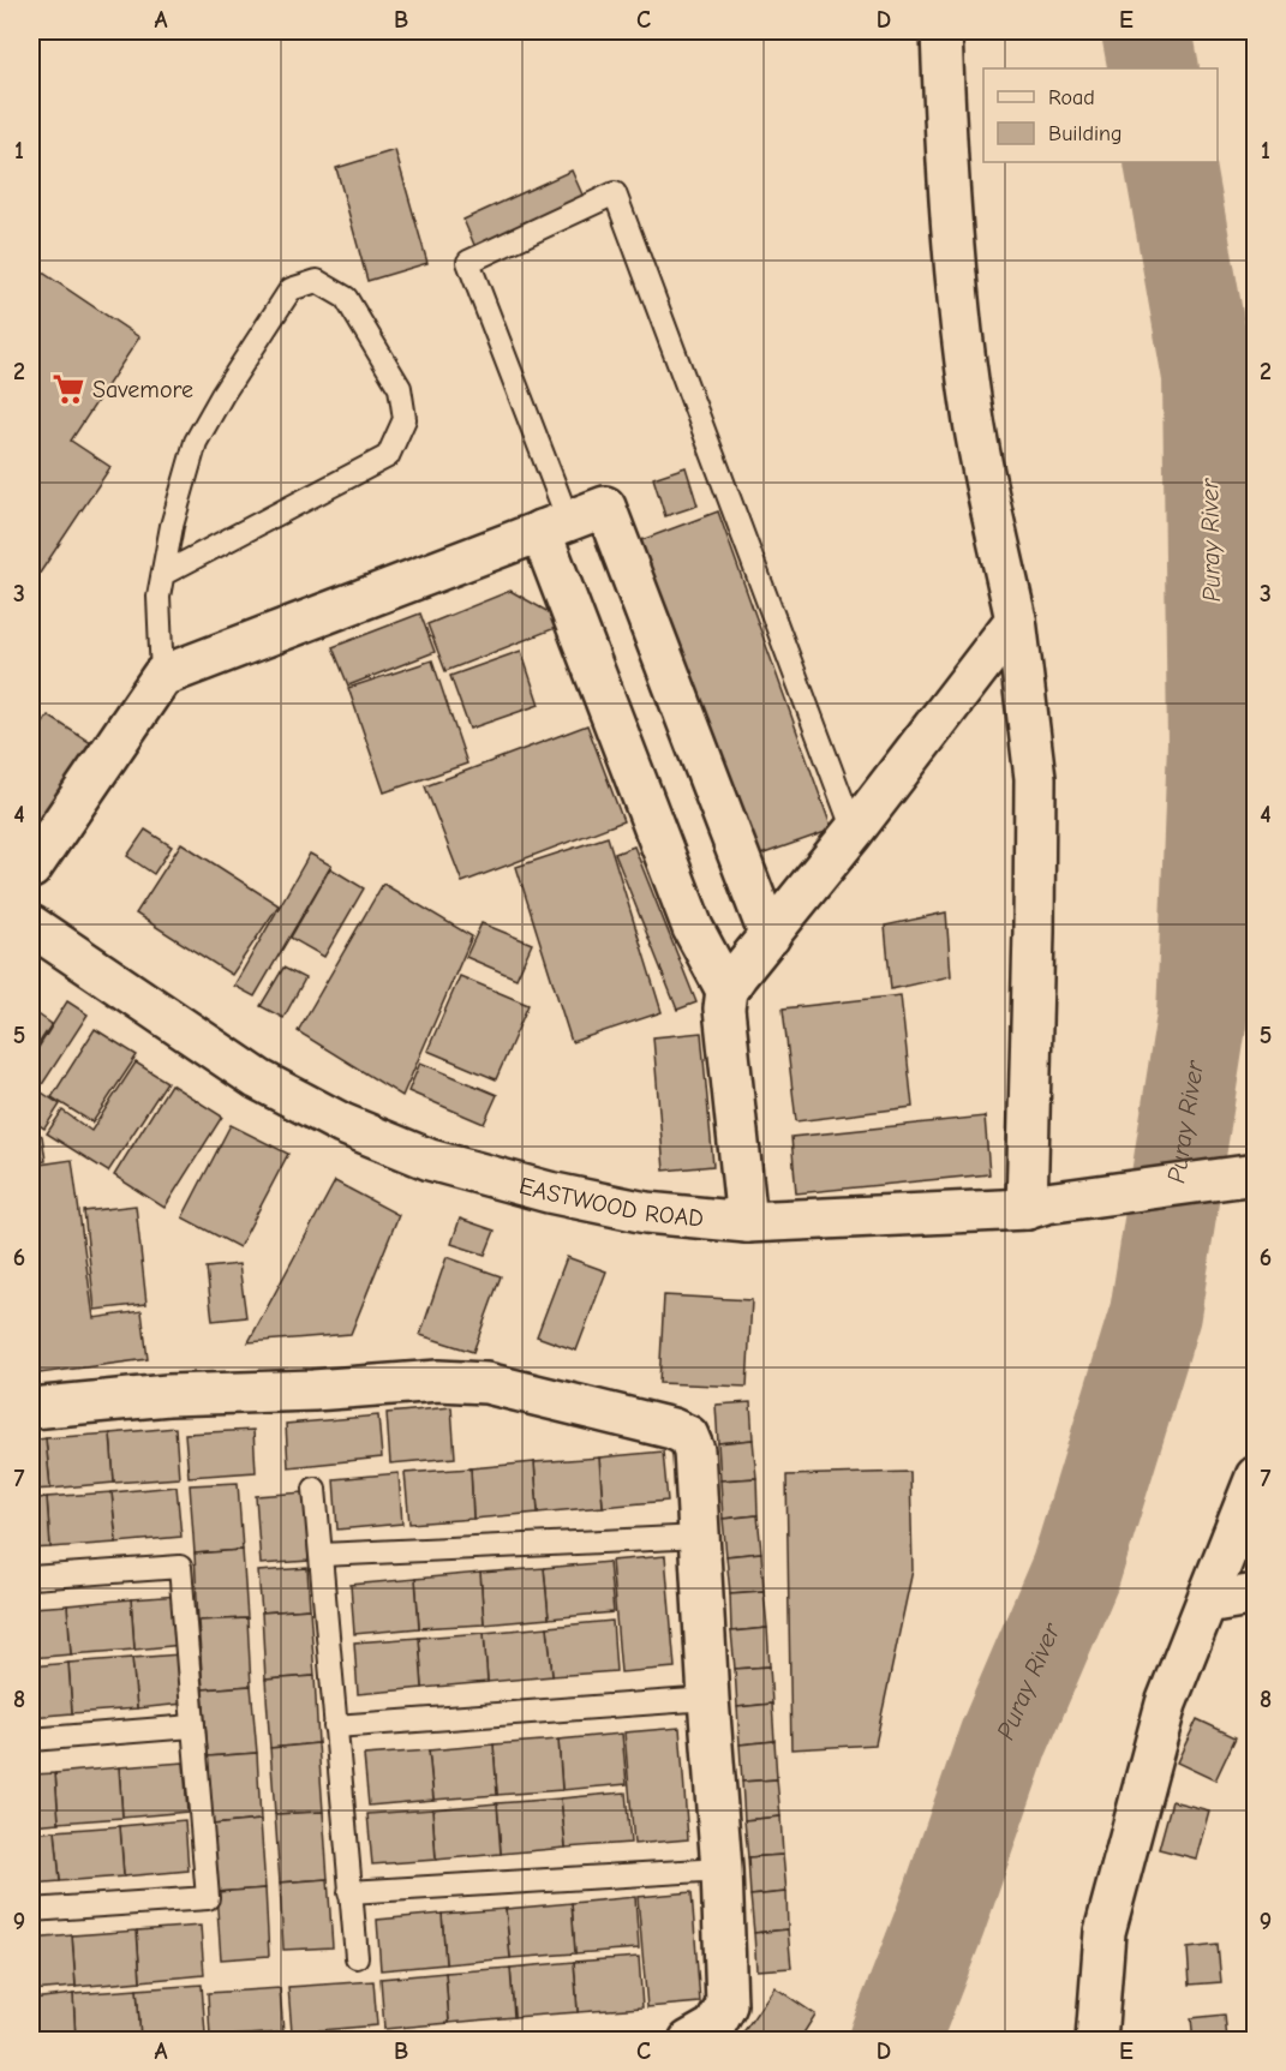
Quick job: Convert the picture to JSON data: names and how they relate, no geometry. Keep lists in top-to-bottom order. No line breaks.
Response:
{"streets":{"street":["EASTWOOD ROAD"]},"water":["Puray River"],"places":{"supermarket":["Savemore"]},"legend":["Road","Building"],"grid":{"columns":["A","B","C","D","E"],"rows":["1","2","3","4","5","6","7","8","9"]}}
